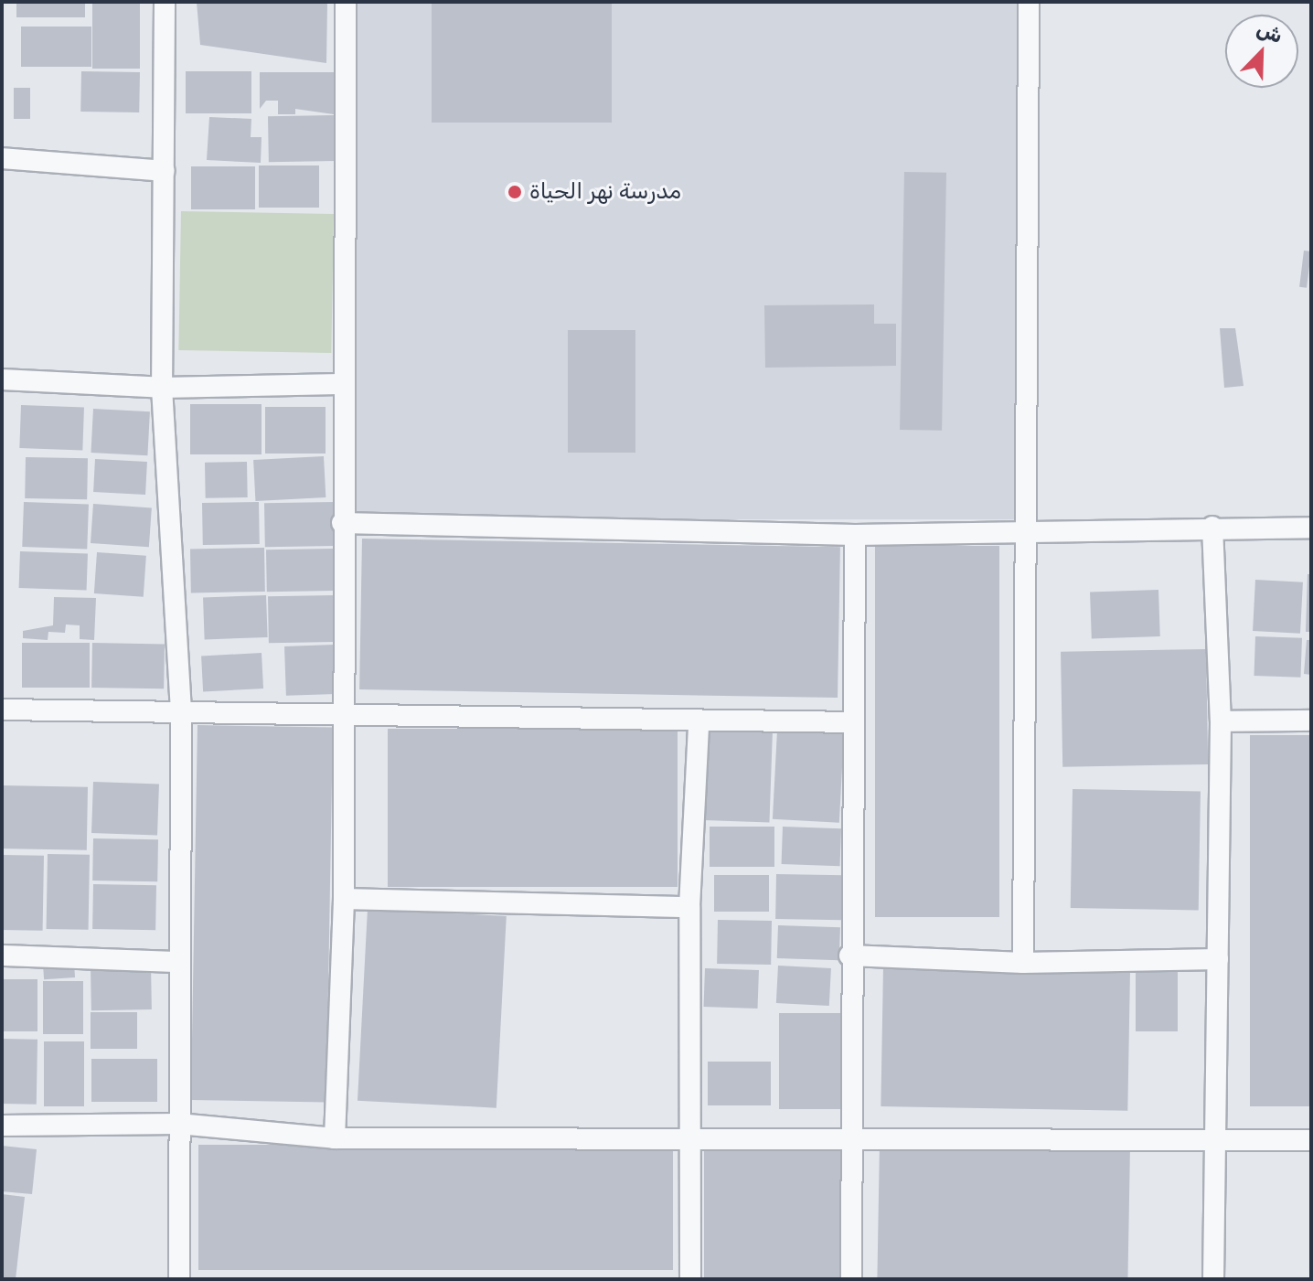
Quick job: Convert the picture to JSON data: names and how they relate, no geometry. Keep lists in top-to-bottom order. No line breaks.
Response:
{"places":["مدرسة نهر الحياة"],"north":"top right"}
